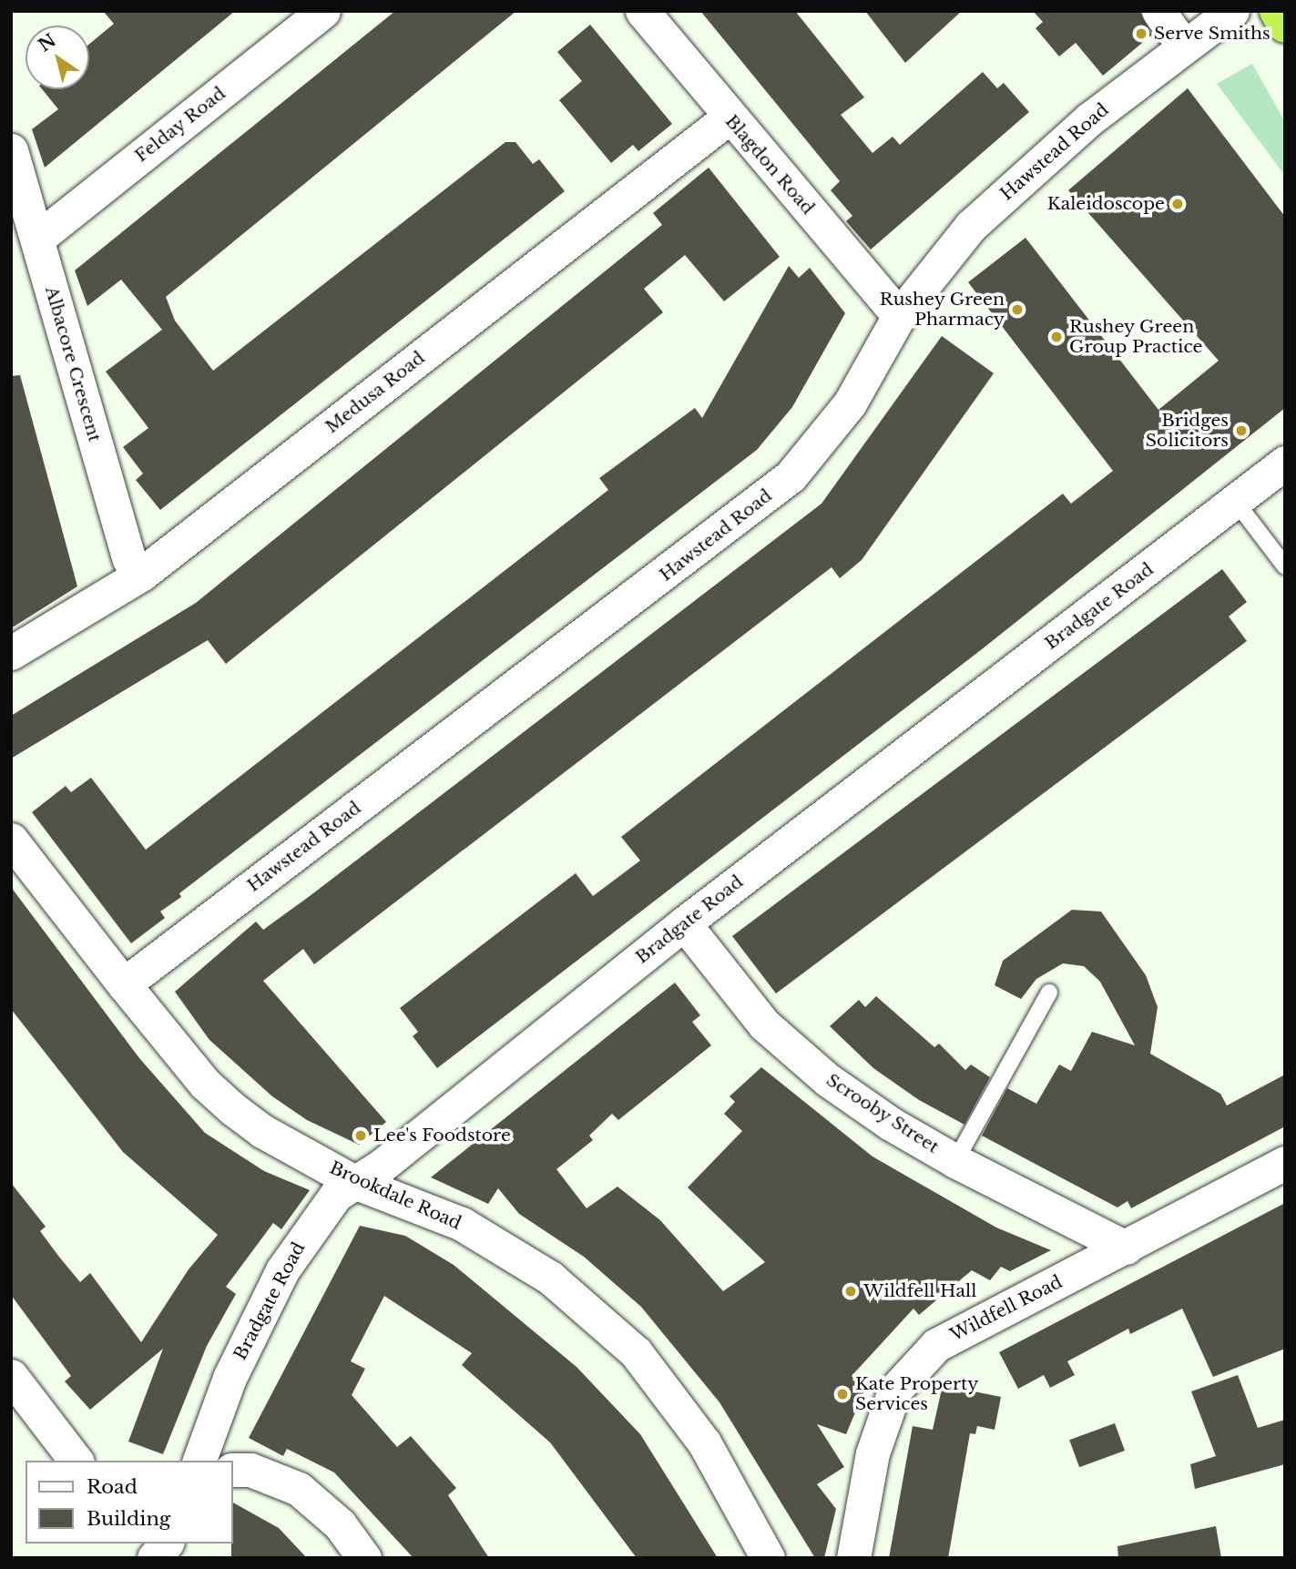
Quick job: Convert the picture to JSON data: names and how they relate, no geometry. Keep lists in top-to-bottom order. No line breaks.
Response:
{"streets":{"street":["Felday Road","Hawstead Road","Blagdon Road","Albacore Crescent","Medusa Road","Bradgate Road","Scrooby Street","Brookdale Road","Wildfell Road"]},"crossings":[["Felday Road","Albacore Crescent"],["Hawstead Road","Blagdon Road"],["Hawstead Road","Brookdale Road"],["Blagdon Road","Medusa Road"],["Albacore Crescent","Medusa Road"],["Bradgate Road","Scrooby Street"],["Bradgate Road","Brookdale Road"],["Scrooby Street","Wildfell Road"]],"places":["Serve Smiths","Kaleidoscope","Rushey Green Pharmacy","Rushey Green Group Practice","Bridges Solicitors","Lee's Foodstore","Wildfell Hall","Kate Property Services"],"legend":["Road","Building"],"north":"top left"}
